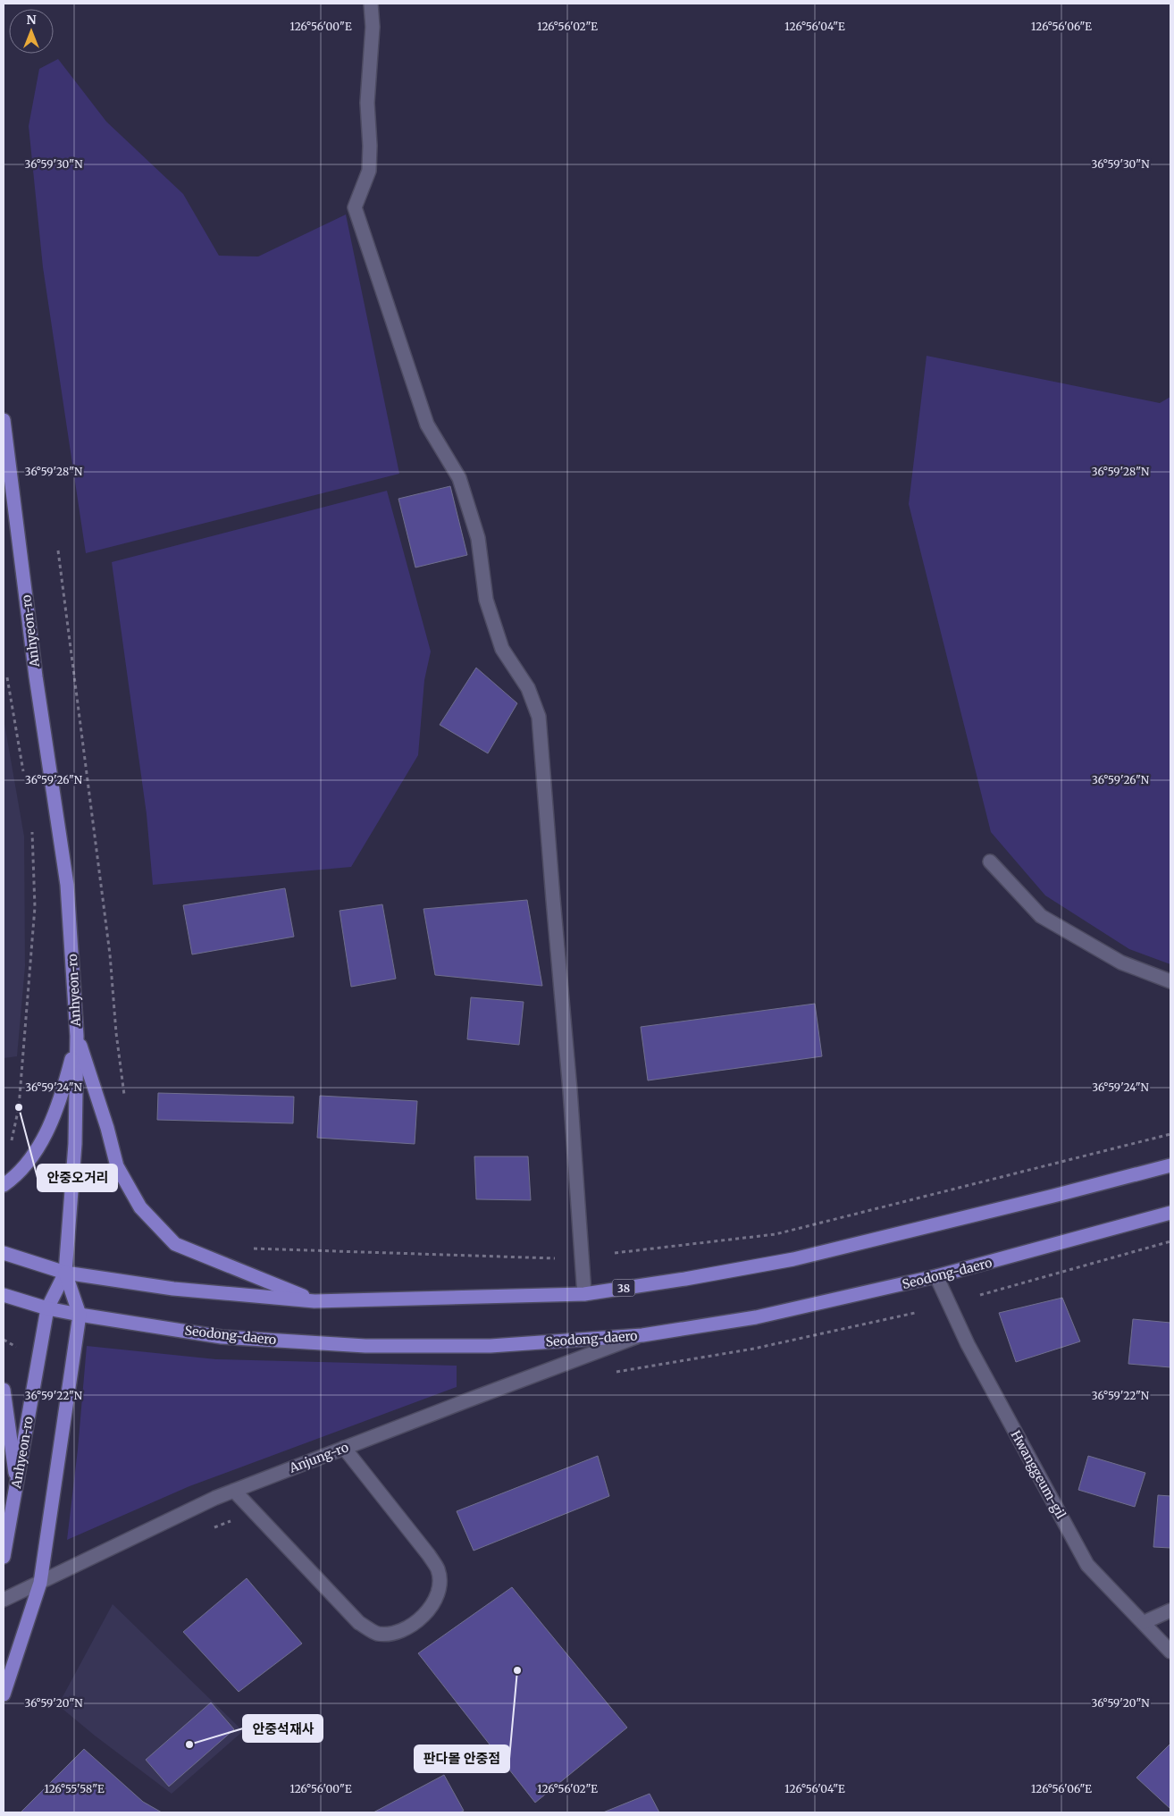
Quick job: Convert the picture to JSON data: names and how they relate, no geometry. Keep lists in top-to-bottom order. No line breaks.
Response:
{"streets":{"main road":["Anhyeon-ro","Seodong-daero","38"],"street":["Anjung-ro","Hwanggeum-gil"]},"crossings":[["Anhyeon-ro","Seodong-daero"],["Anhyeon-ro","38"],["Seodong-daero","Anjung-ro"],["Seodong-daero","Hwanggeum-gil"]],"places":["안중오거리","판다몰 안중점","안중석재사"],"north":"top","coordinates":["126°56'00\"E","126°56'02\"E","126°56'04\"E","126°56'06\"E","36°59'30\"N","36°59'28\"N","36°59'26\"N","36°59'24\"N","36°59'22\"N","36°59'20\"N","126°55'58\"E"]}
